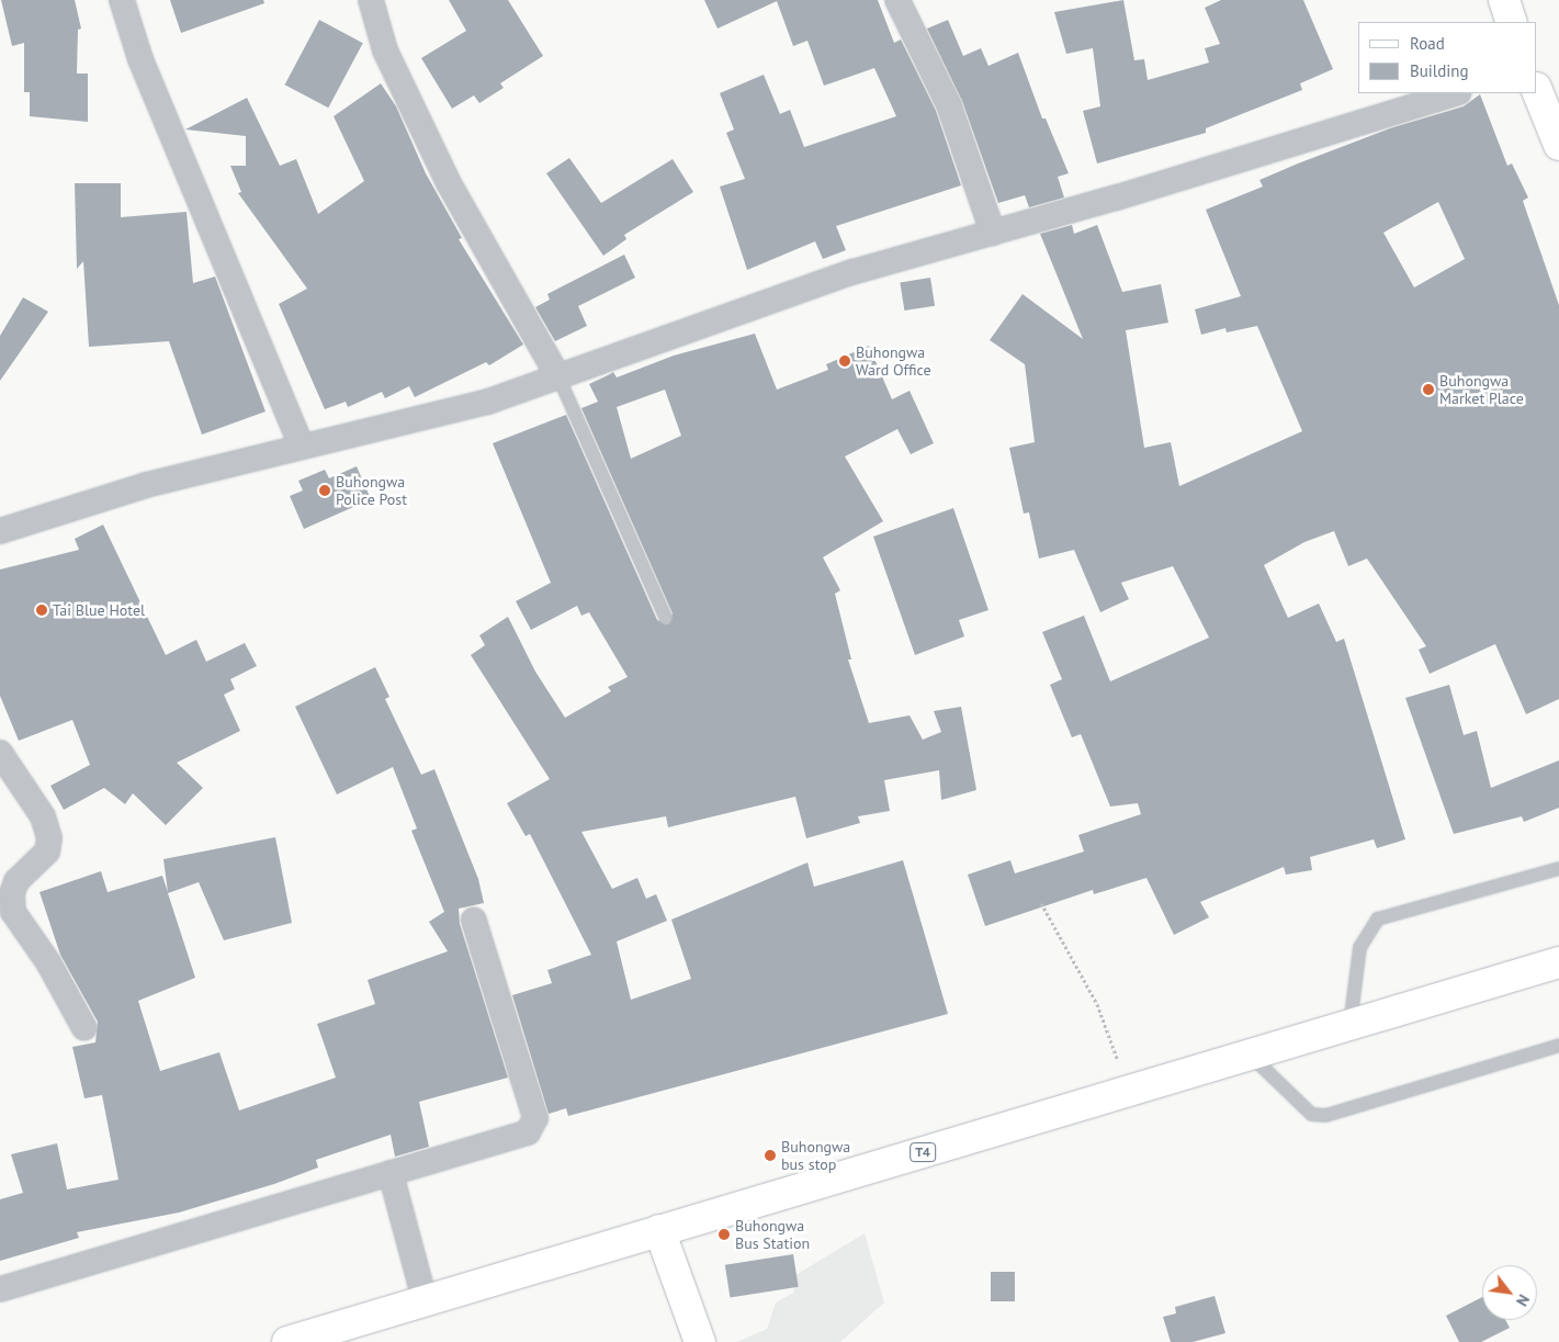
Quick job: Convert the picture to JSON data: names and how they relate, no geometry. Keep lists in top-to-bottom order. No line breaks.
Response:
{"streets":{"main road":["T4"]},"places":["Buhongwa Ward Office","Buhongwa Market Place","Buhongwa Police Post","Tai Blue Hotel","Buhongwa bus stop","Buhongwa Bus Station"],"legend":["Road","Building"],"north":"bottom right"}
